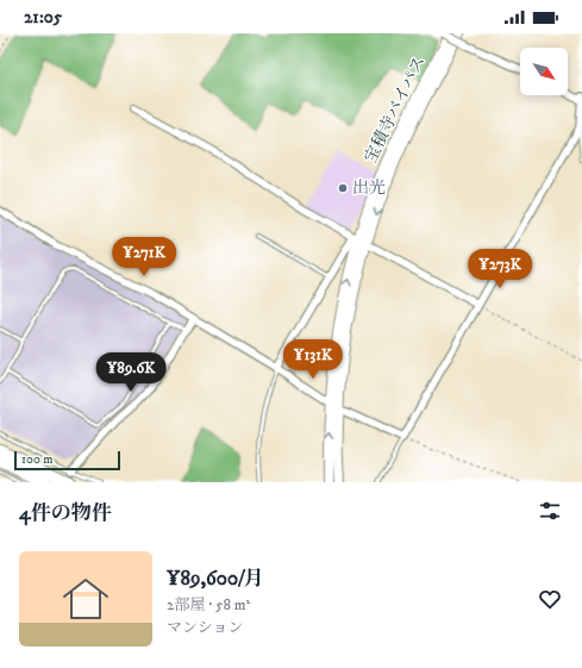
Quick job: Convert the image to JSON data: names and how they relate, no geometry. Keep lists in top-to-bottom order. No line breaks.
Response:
{"streets":{"main road":["宝積寺バイパス"]},"places":["出光"],"scale_bar":"100 m","north":"bottom right","page":{"status":"21:05","price":["¥271K","¥273K","¥131K","¥89.6K"],"scale":"100 m","heading":"4件の物件","list":[{"name":"¥89,600/月","note":"2部屋 · 58 m² · マンション"}]}}
